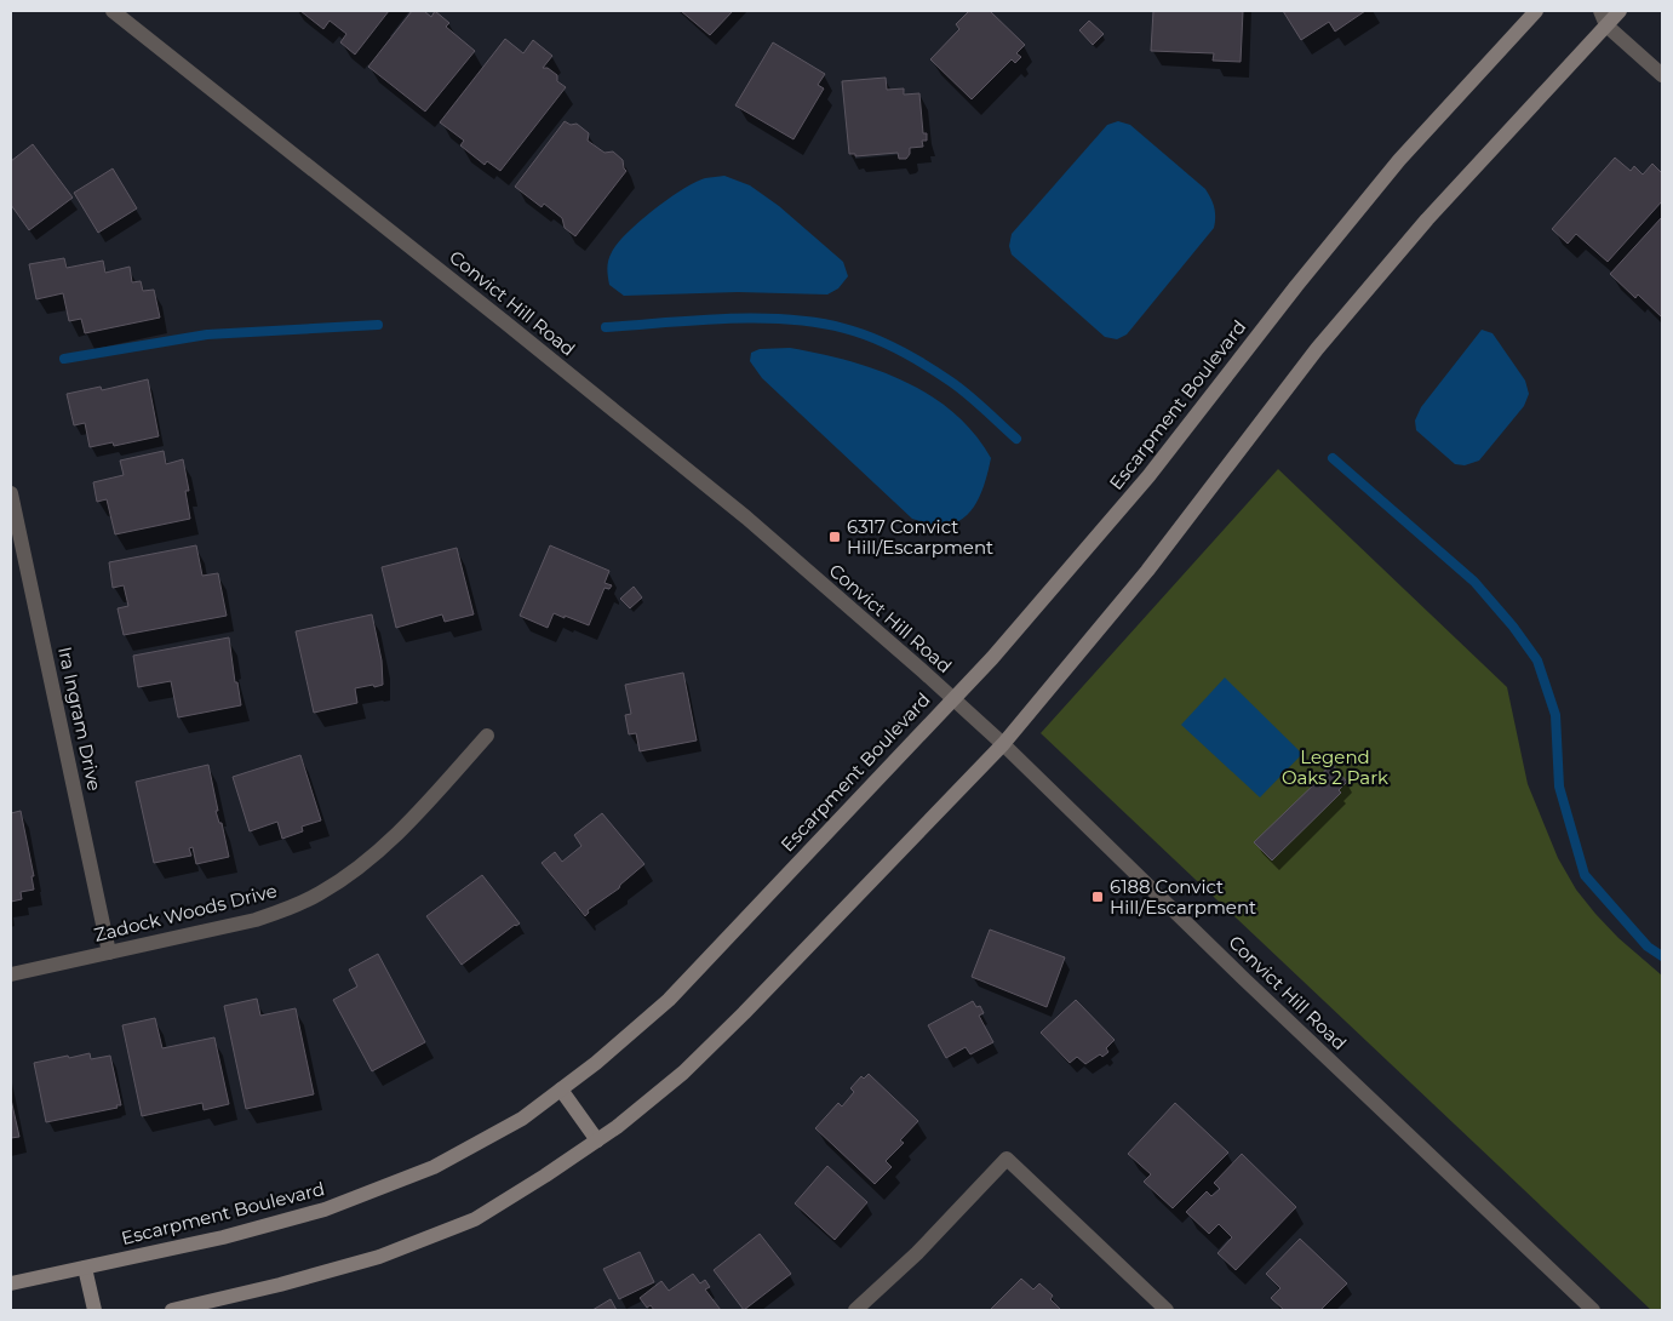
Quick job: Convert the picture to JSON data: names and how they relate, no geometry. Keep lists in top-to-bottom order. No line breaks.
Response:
{"streets":{"main road":["Escarpment Boulevard"],"street":["Convict Hill Road","Ira Ingram Drive","Zadock Woods Drive"]},"crossings":[["Convict Hill Road","Escarpment Boulevard"],["Ira Ingram Drive","Zadock Woods Drive"]],"parks":["Legend Oaks 2 Park"],"places":{"transit":["6317 Convict Hill/Escarpment","6188 Convict Hill/Escarpment"]}}
